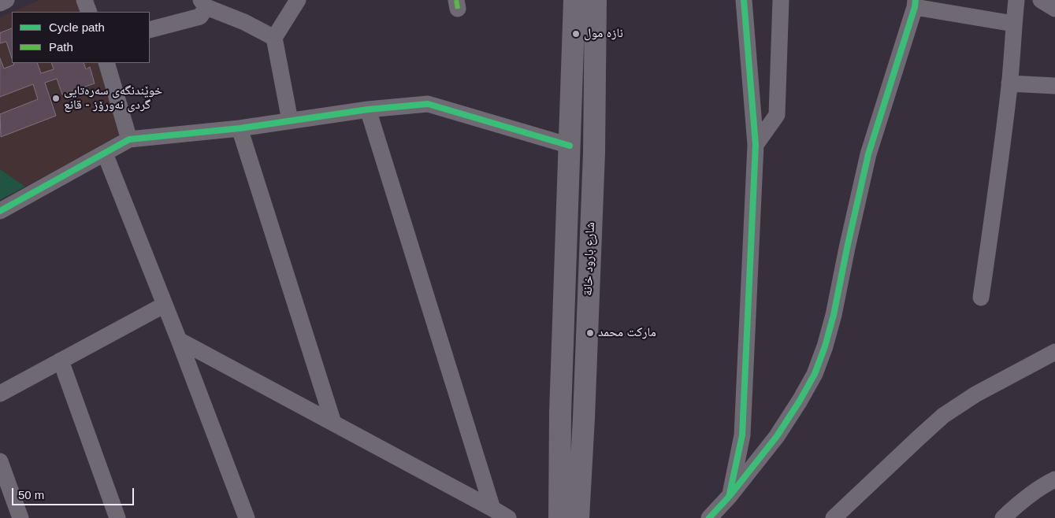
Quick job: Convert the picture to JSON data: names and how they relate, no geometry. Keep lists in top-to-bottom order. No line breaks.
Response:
{"streets":{"main road":["شارع بارود خانة"]},"places":["نازه مول","خوێندنگەی سەرەتایی گردی نەورۆز - قانع","ماركت محمد"],"legend":["Cycle path","Path"],"scale_bar":"50 m"}
